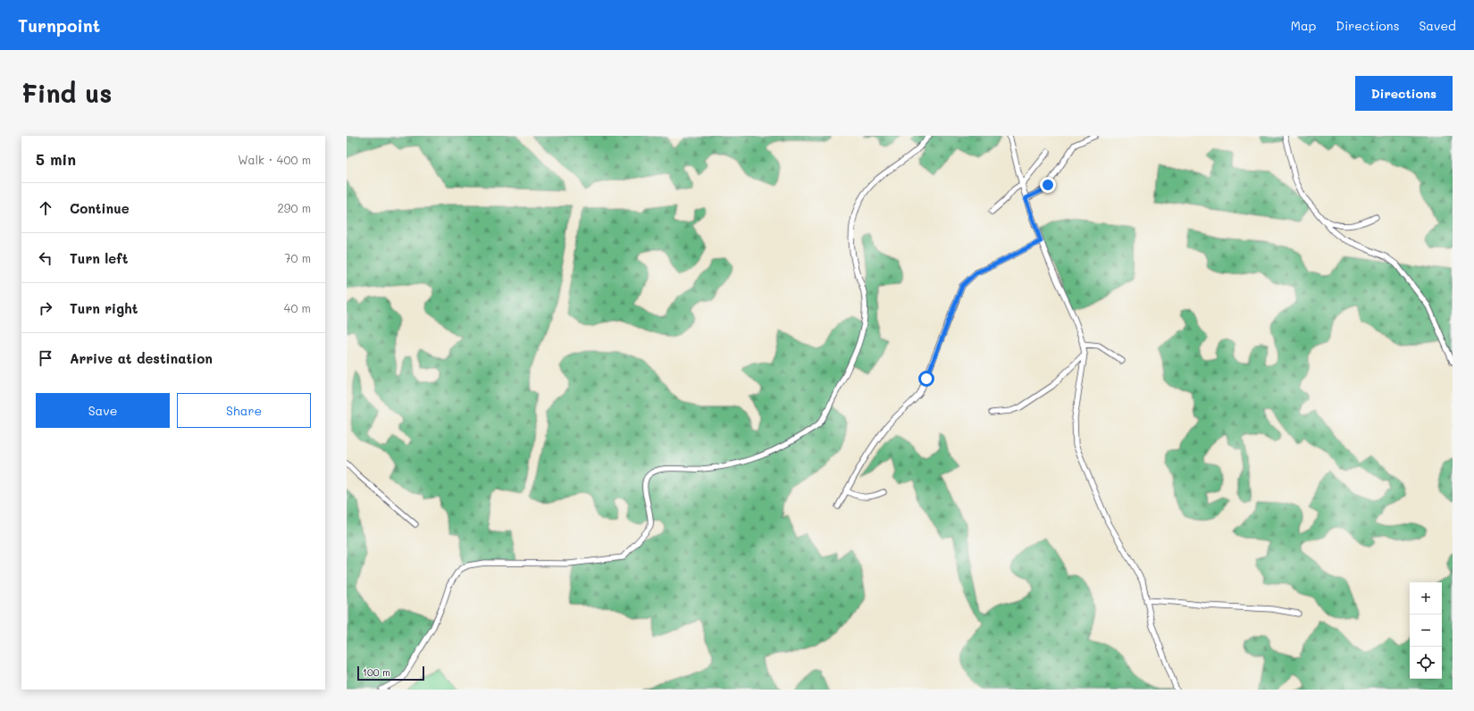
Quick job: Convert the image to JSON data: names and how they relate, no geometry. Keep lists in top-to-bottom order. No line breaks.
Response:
{"scale_bar":"100 m","page":{"header":"Turnpoint","nav":["Map","Directions","Saved"],"buttons":["Directions",["Save","Share"]],"title":"Find us","heading":["5 min","Walk · 400 m"],"list":[["Continue","290 m"],["Turn left","70 m"],["Turn right","40 m"],"Arrive at destination"],"map_buttons":["+","−"],"scale":"100 m"}}
